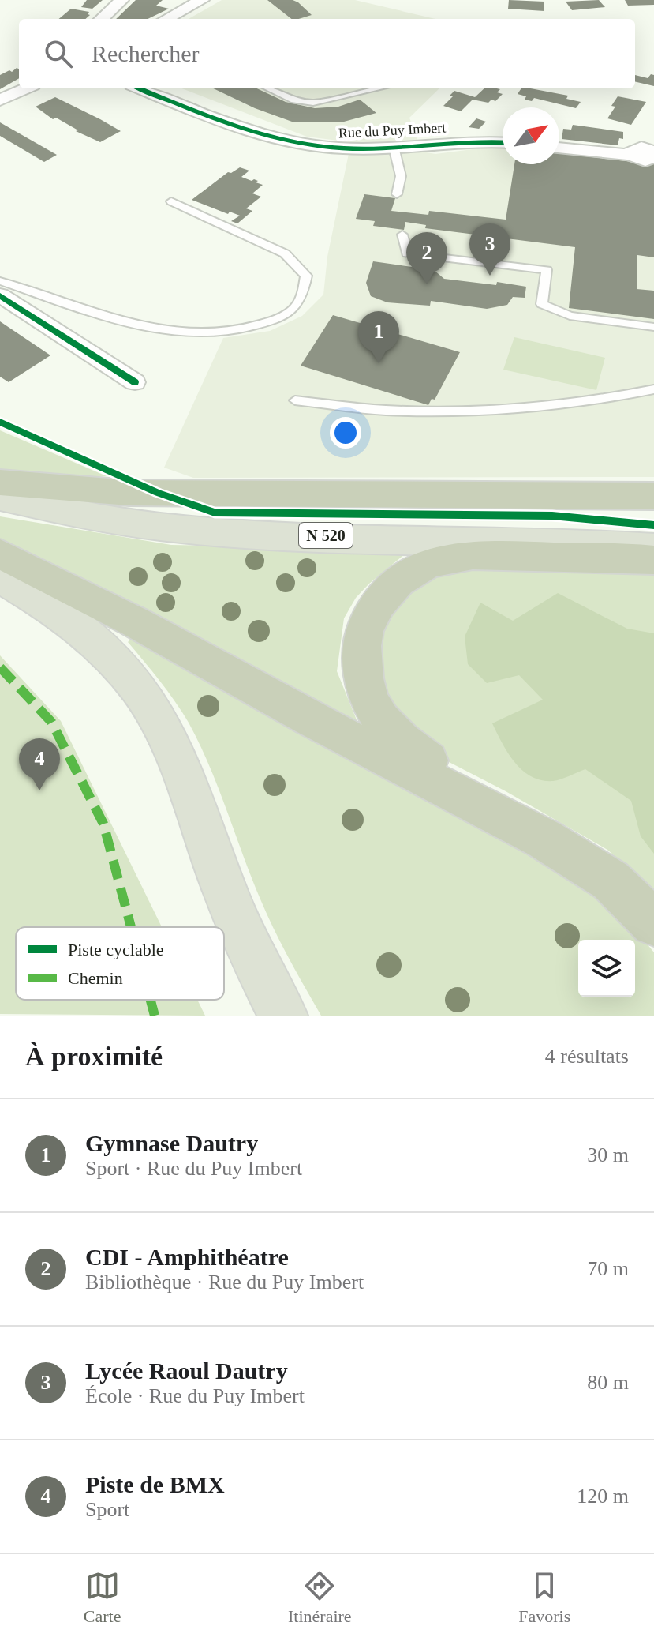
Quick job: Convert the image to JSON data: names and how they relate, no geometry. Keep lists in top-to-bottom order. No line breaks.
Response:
{"streets":{"main road":["N 520"],"street":["Rue du Puy Imbert"]},"legend":["Piste cyclable","Chemin"],"north":"top right","page":{"search":"Rechercher","pins":["3","2","1","4"],"heading":["À proximité","4 résultats"],"list":[{"mark":"1","name":"Gymnase Dautry","note":"Sport · Rue du Puy Imbert","value":"30 m"},{"mark":"2","name":"CDI - Amphithéatre","note":"Bibliothèque · Rue du Puy Imbert","value":"70 m"},{"mark":"3","name":"Lycée Raoul Dautry","note":"École · Rue du Puy Imbert","value":"80 m"},{"mark":"4","name":"Piste de BMX","note":"Sport","value":"120 m"}],"nav":["Carte","Itinéraire","Favoris"]}}
